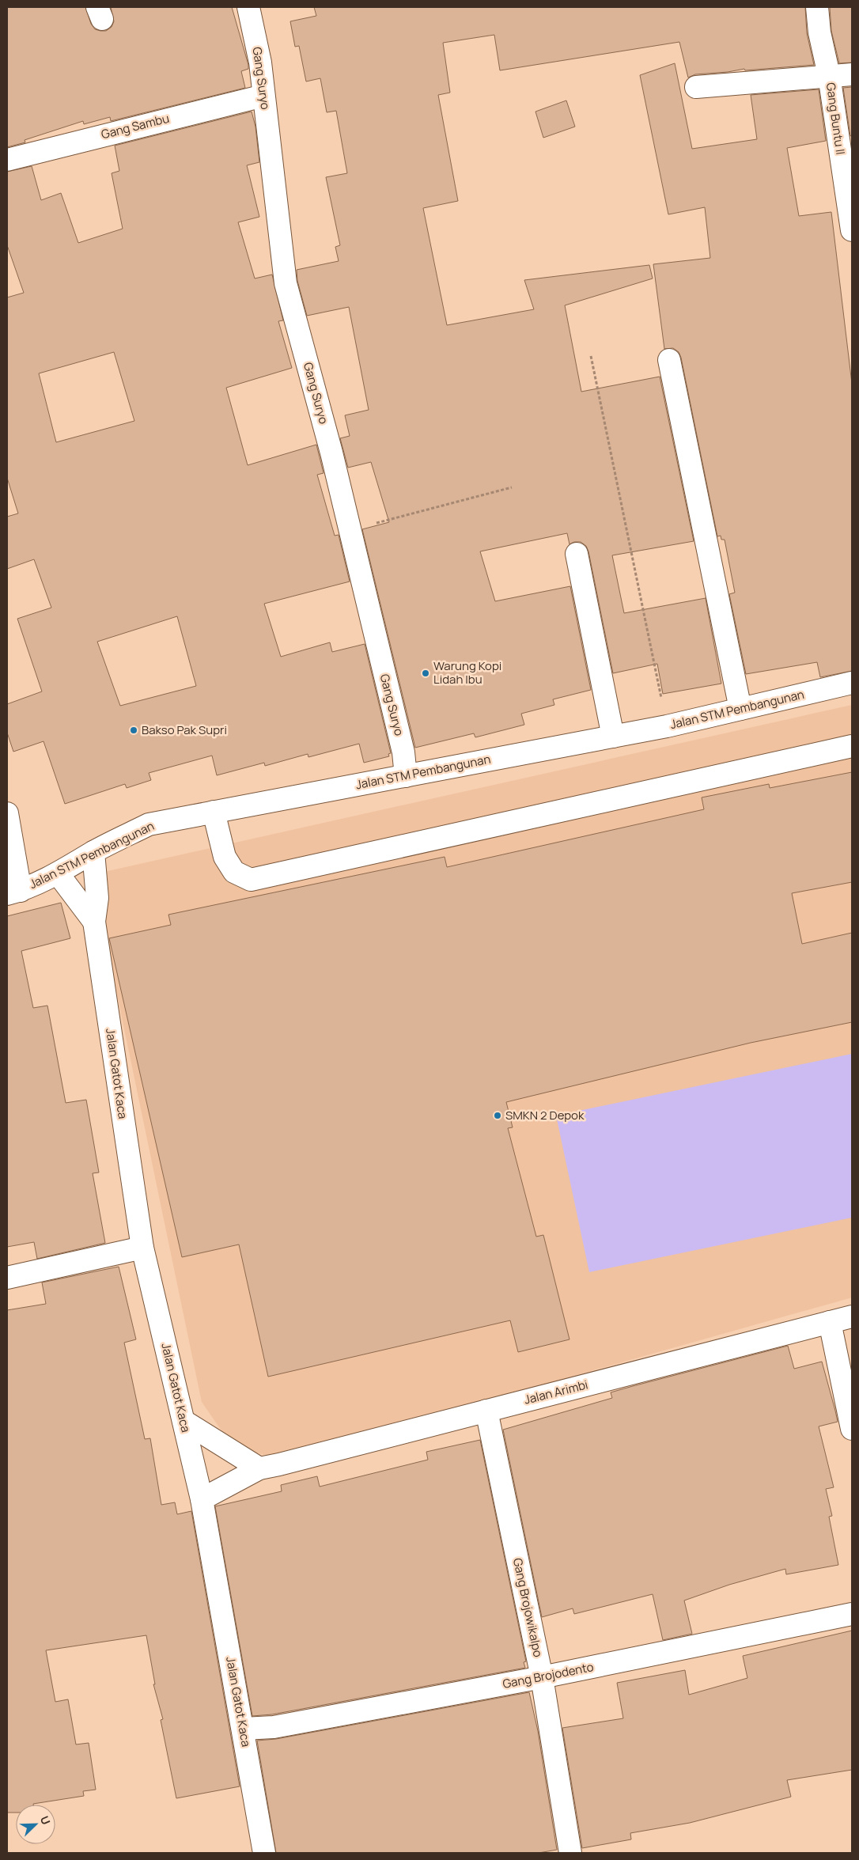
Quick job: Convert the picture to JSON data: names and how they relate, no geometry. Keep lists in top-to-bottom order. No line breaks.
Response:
{"streets":{"street":["Gang Suryo","Gang Buntu II","Gang Sambu","Jalan STM Pembangunan","Jalan Gatot Kaca","Jalan Arimbi","Gang Brojowikalpo","Gang Brojodento"]},"crossings":[["Gang Suryo","Gang Sambu"],["Gang Suryo","Jalan STM Pembangunan"],["Jalan STM Pembangunan","Jalan Gatot Kaca"],["Jalan Gatot Kaca","Jalan Arimbi"],["Jalan Gatot Kaca","Gang Brojodento"],["Jalan Arimbi","Gang Brojowikalpo"],["Gang Brojowikalpo","Gang Brojodento"]],"places":["Warung Kopi Lidah Ibu","Bakso Pak Supri","SMKN 2 Depok"],"north":"top right"}
